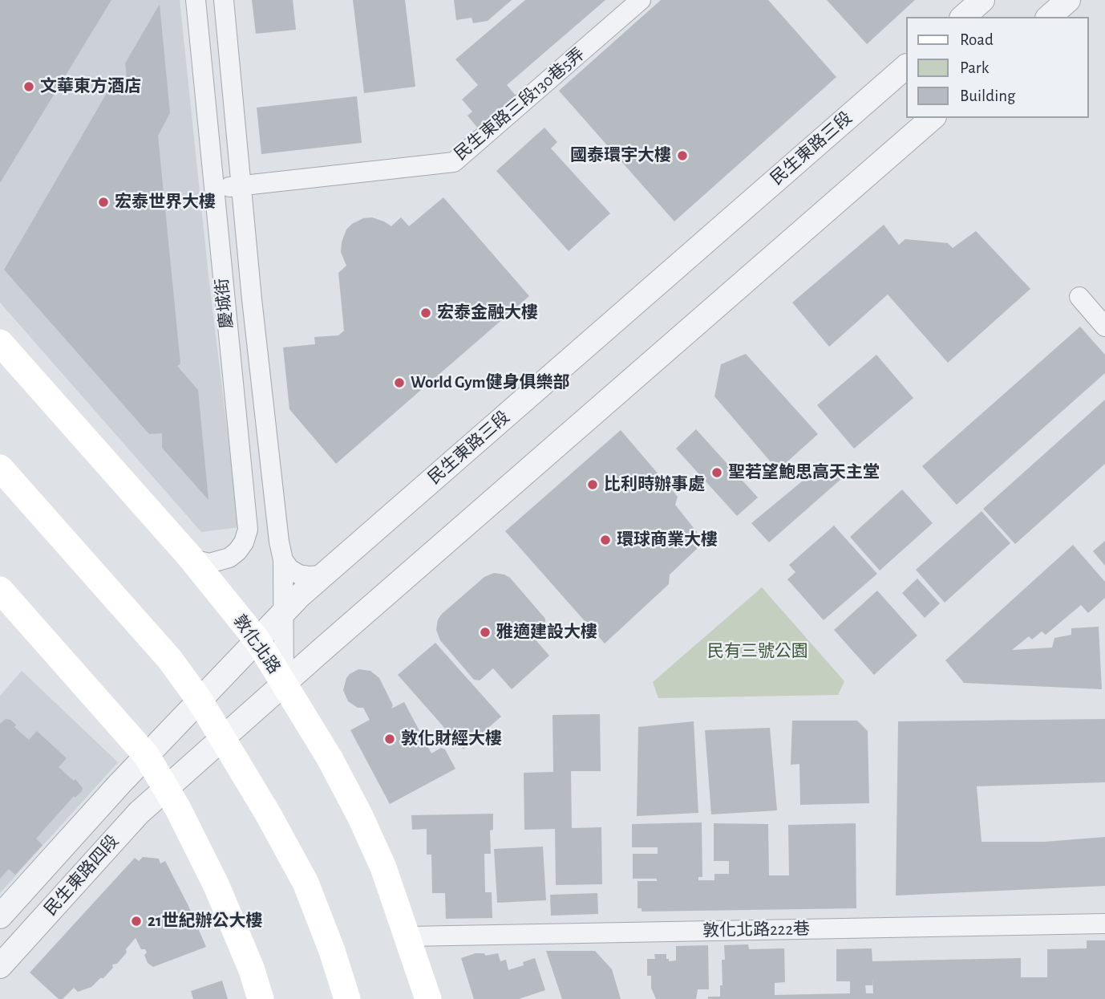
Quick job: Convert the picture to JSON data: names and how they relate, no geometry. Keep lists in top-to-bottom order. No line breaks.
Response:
{"streets":{"main road":["敦化北路"],"street":["民生東路三段130巷5弄","民生東路三段","慶城街","民生東路四段","敦化北路222巷"]},"crossings":[["民生東路三段130巷5弄","慶城街"],["民生東路三段","慶城街"],["民生東路三段","敦化北路"],["民生東路三段","民生東路四段"],["慶城街","敦化北路"],["敦化北路","敦化北路222巷"]],"parks":["民有三號公園"],"places":["文華東方酒店","國泰環宇大樓","宏泰世界大樓","宏泰金融大樓","World Gym健身俱樂部","聖若望鮑思高天主堂","比利時辦事處","環球商業大樓","雅適建設大樓","敦化財經大樓","21世紀辦公大樓"],"legend":["Road","Park","Building"]}
